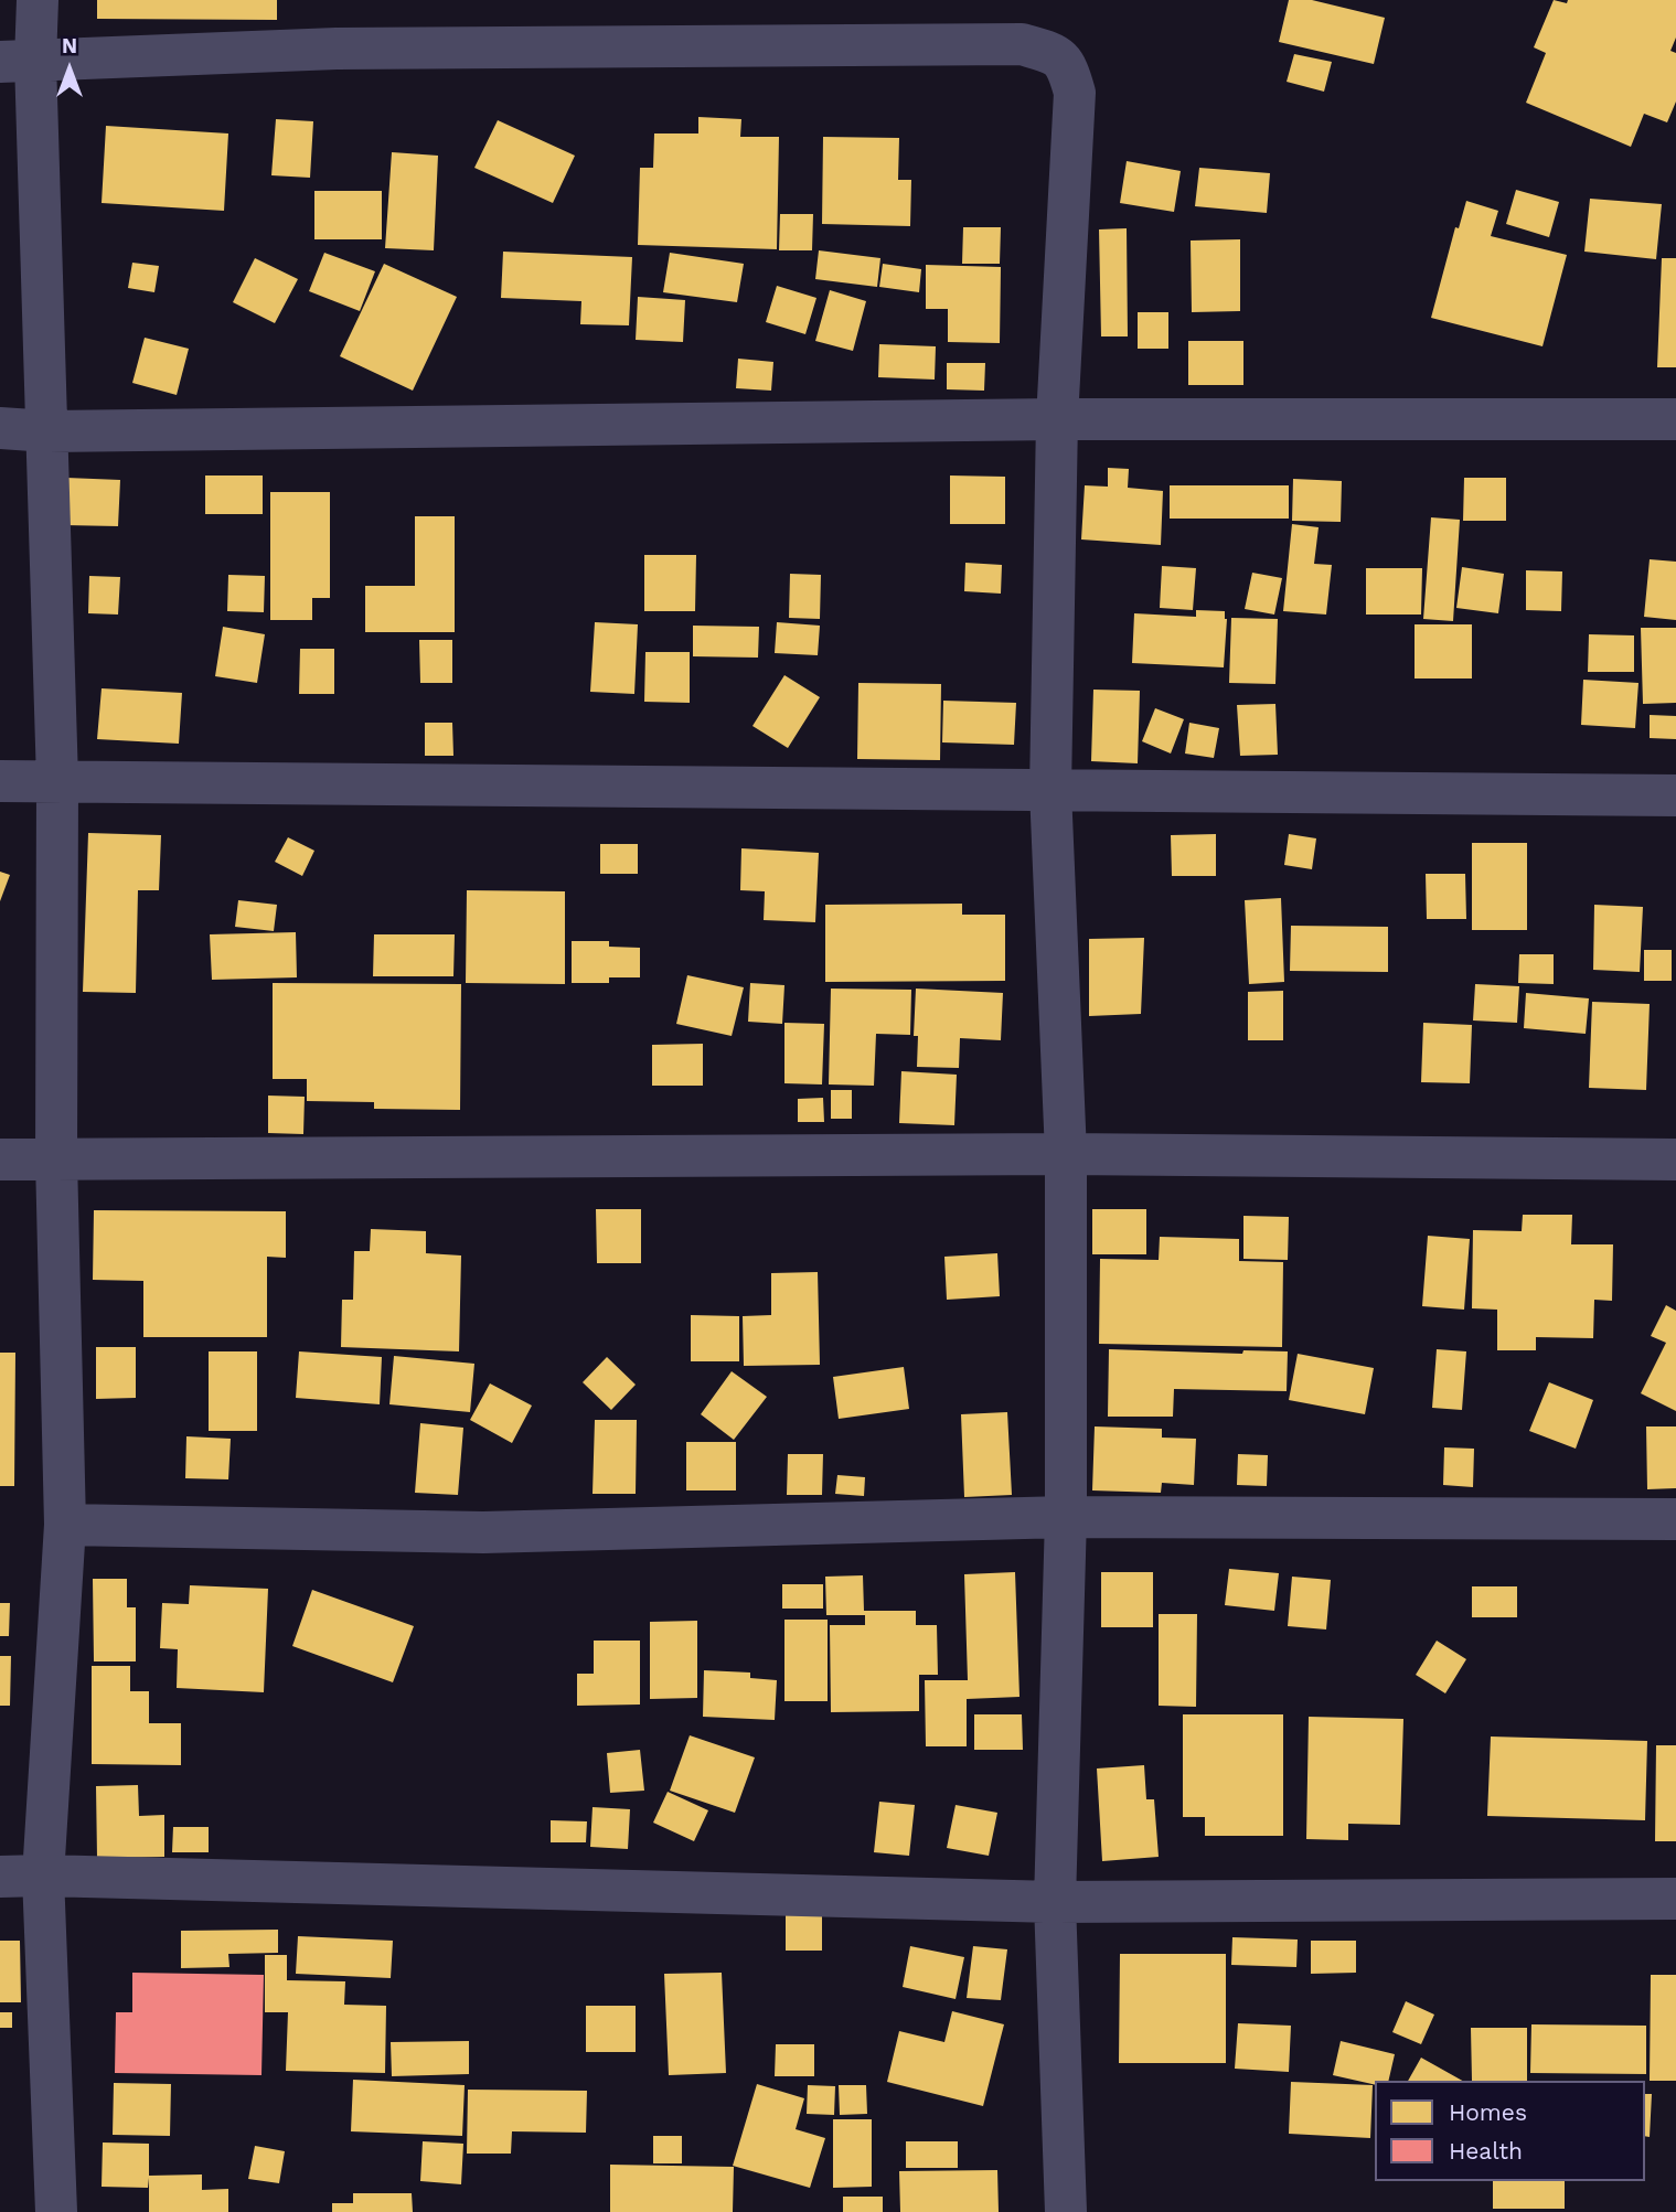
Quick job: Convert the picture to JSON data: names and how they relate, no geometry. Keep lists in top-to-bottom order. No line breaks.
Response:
{"legend":["Homes","Health"],"north":"top"}
